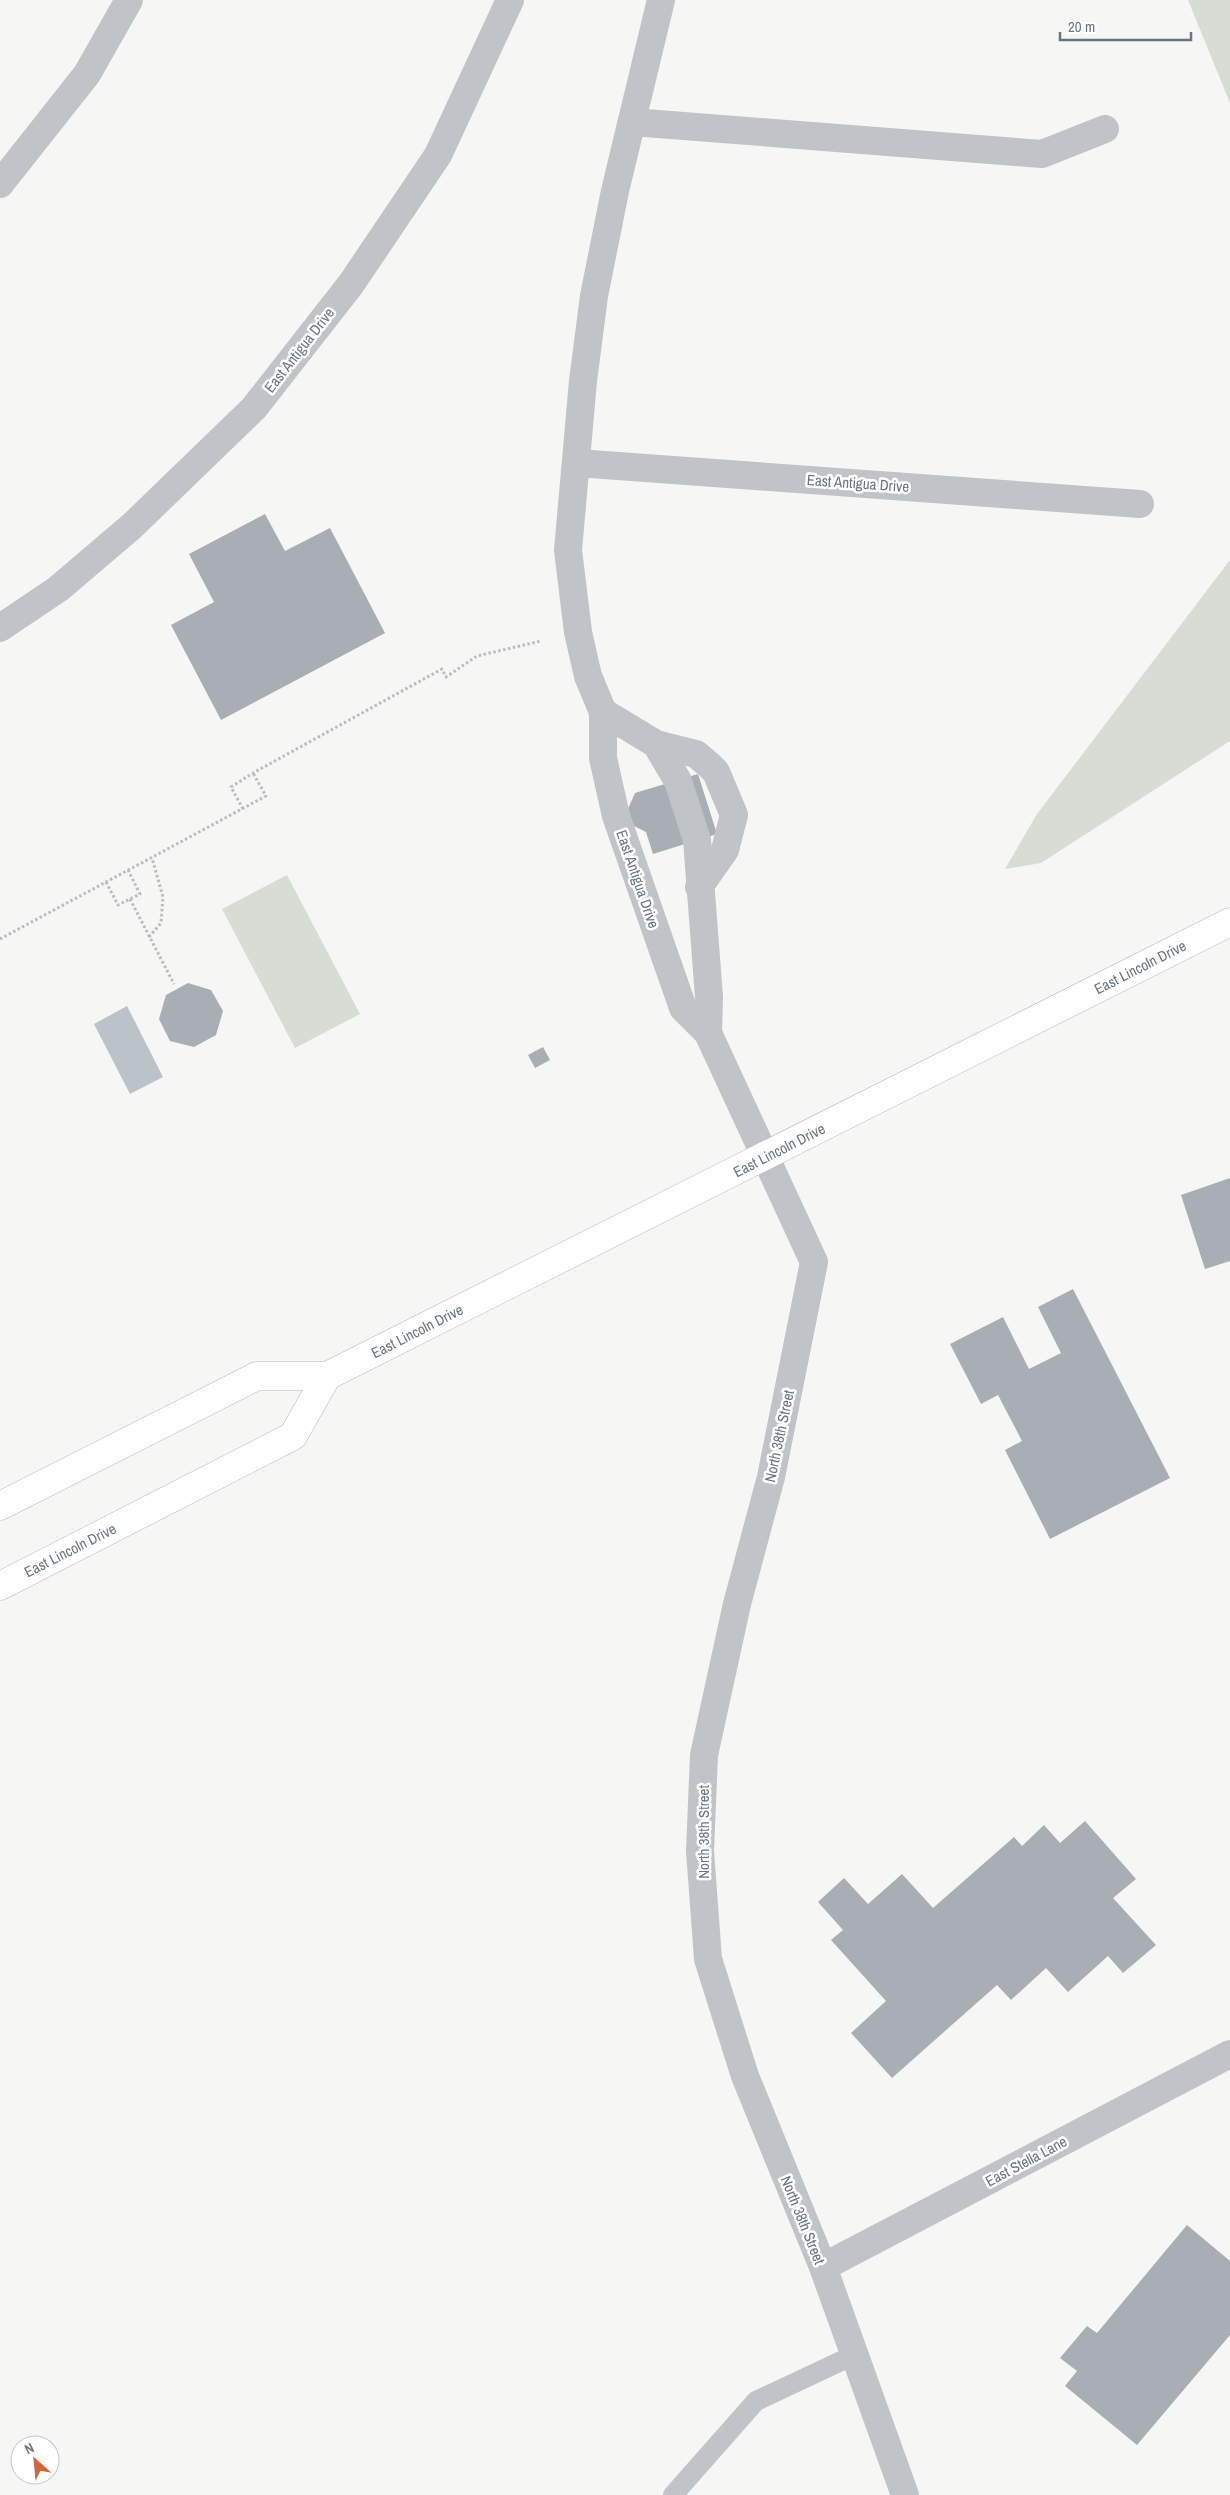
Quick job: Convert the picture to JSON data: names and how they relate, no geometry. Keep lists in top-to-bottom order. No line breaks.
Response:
{"streets":{"main road":["East Lincoln Drive"],"street":["East Antigua Drive","North 38th Street","East Stella Lane"]},"crossings":[["East Antigua Drive","East Lincoln Drive"],["East Antigua Drive","North 38th Street"],["East Lincoln Drive","North 38th Street"],["North 38th Street","East Stella Lane"]],"scale_bar":"20 m","north":"top left"}
